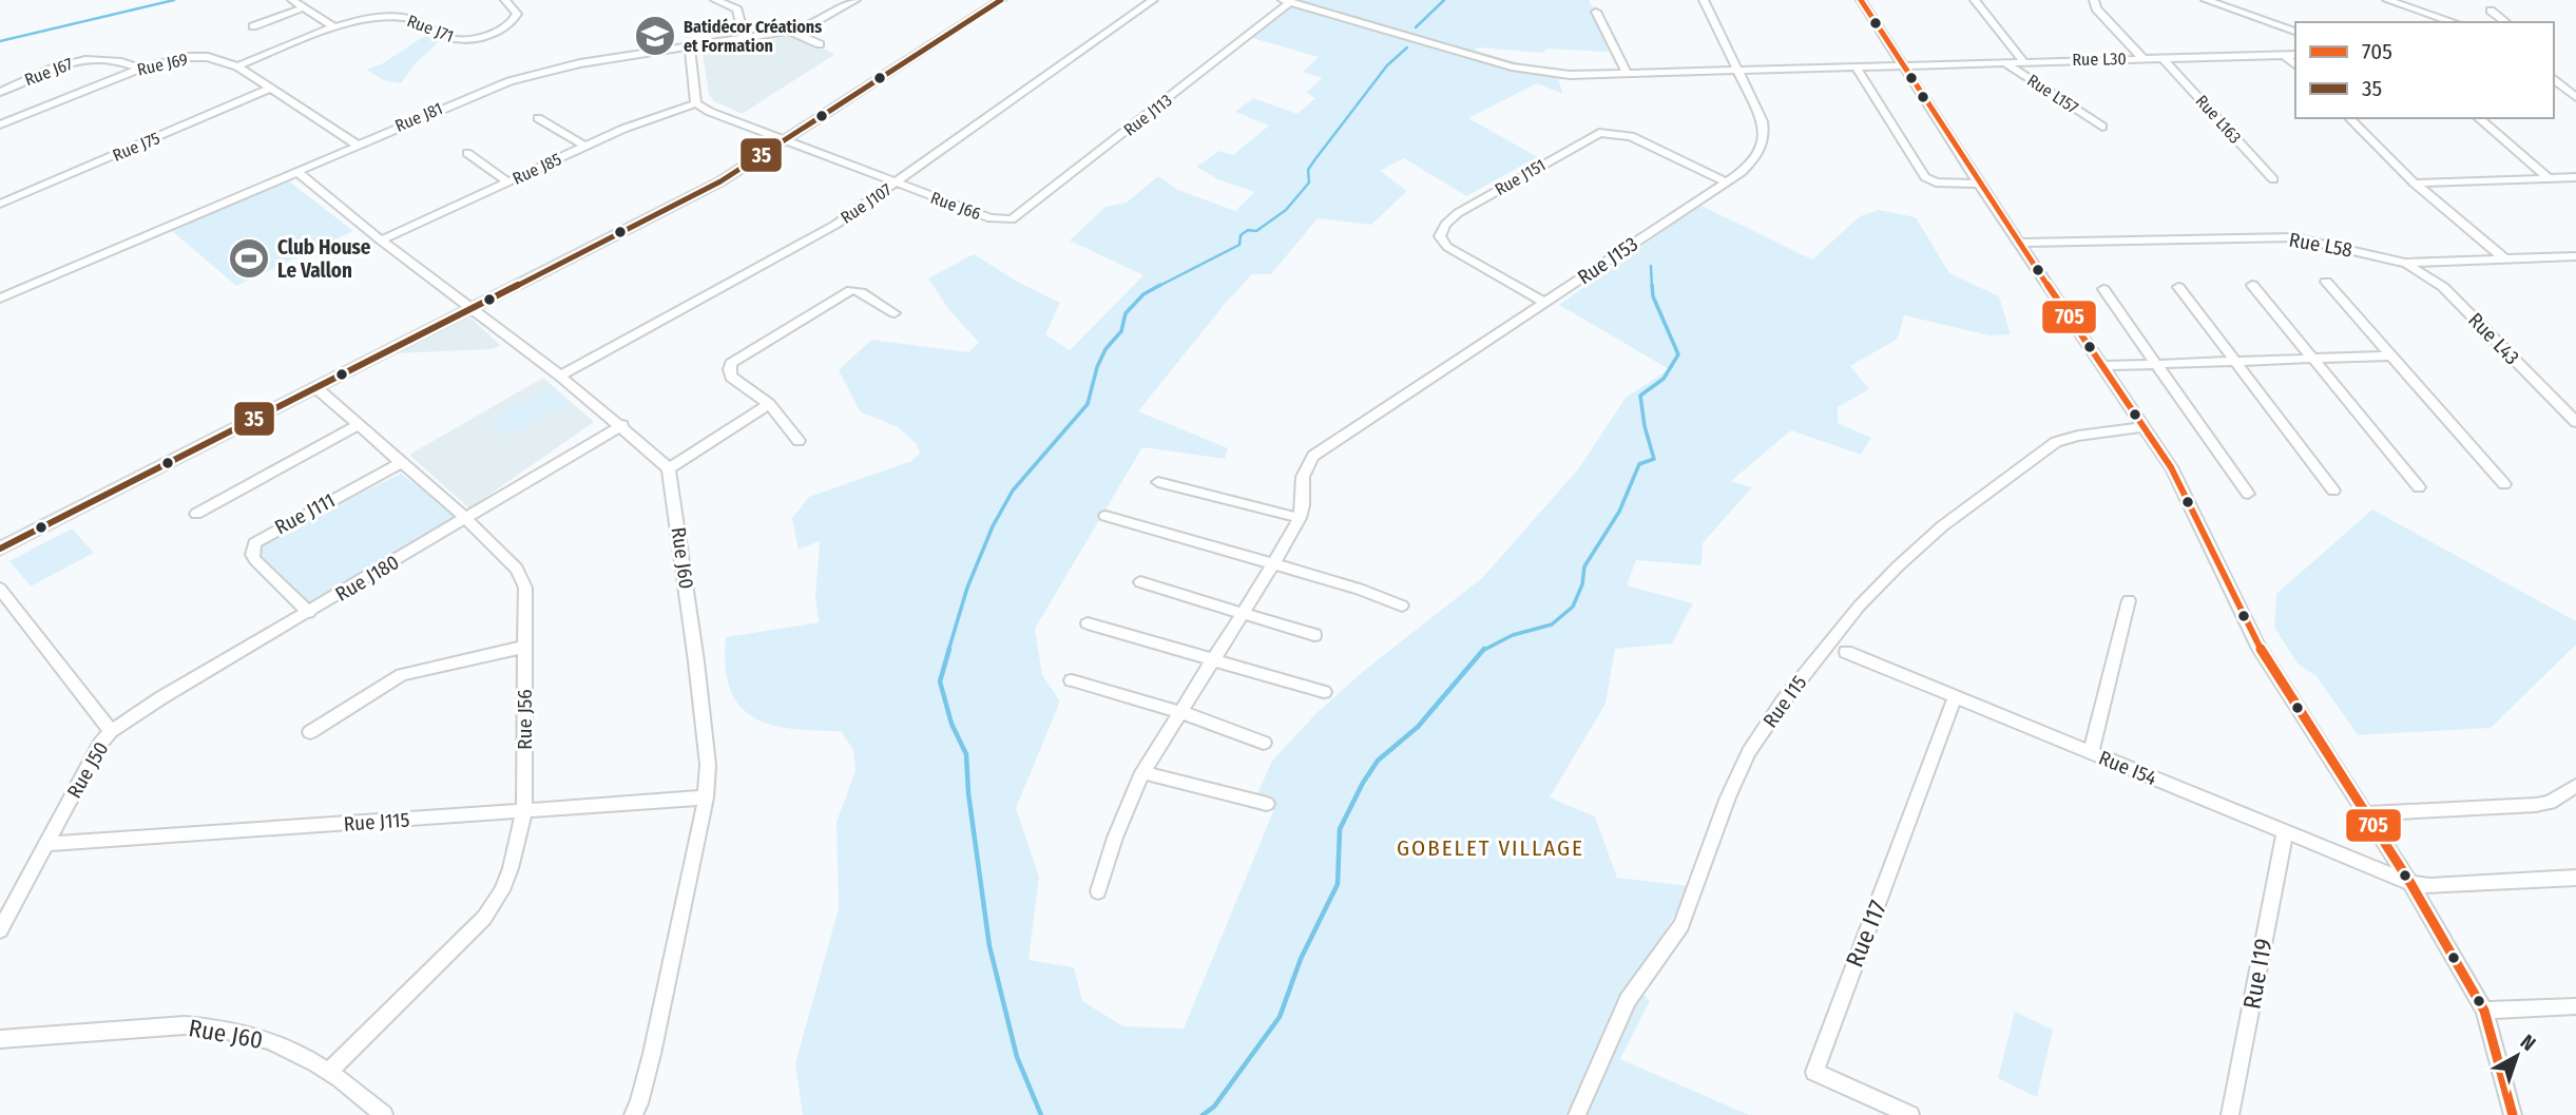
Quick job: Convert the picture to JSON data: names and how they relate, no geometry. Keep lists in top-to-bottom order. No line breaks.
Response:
{"streets":{"street":["Rue J71","Rue L30","Rue J69","Rue J67","Rue L157","Rue J113","Rue J81","Rue L163","Rue J75","Rue J85","Rue J151","Rue J107","Rue J66","Rue L58","Rue J153","Rue L43","Rue J111","Rue J60","Rue J180","Rue I15","Rue J56","Rue I54","Rue J50","Rue J115","Rue I17","Rue I19"]},"crossings":[["Rue J71","Rue J69"],["Rue L30","Rue L157"],["Rue L30","Rue J113"],["Rue L30","Rue L163"],["Rue L30","Rue J153"],["Rue J69","Rue J67"],["Rue J69","Rue J81"],["Rue J69","Rue J75"],["Rue J113","Rue J66"],["Rue J151","Rue J153"],["Rue J107","Rue J66"],["Rue L58","Rue L43"],["Rue J111","Rue J180"],["Rue J111","Rue J56"],["Rue J60","Rue J56"],["Rue J60","Rue J115"],["Rue J180","Rue J56"],["Rue J180","Rue J50"],["Rue J56","Rue J115"],["Rue I54","Rue I17"],["Rue I54","Rue I19"],["Rue J50","Rue J115"]],"districts":["GOBELET VILLAGE"],"places":{"school or university":["Batidécor Créations et Formation"],"sports":["Club House Le Vallon"]},"lines":["transit line 705","transit line 35"],"legend":["705","35"],"north":"top right"}
